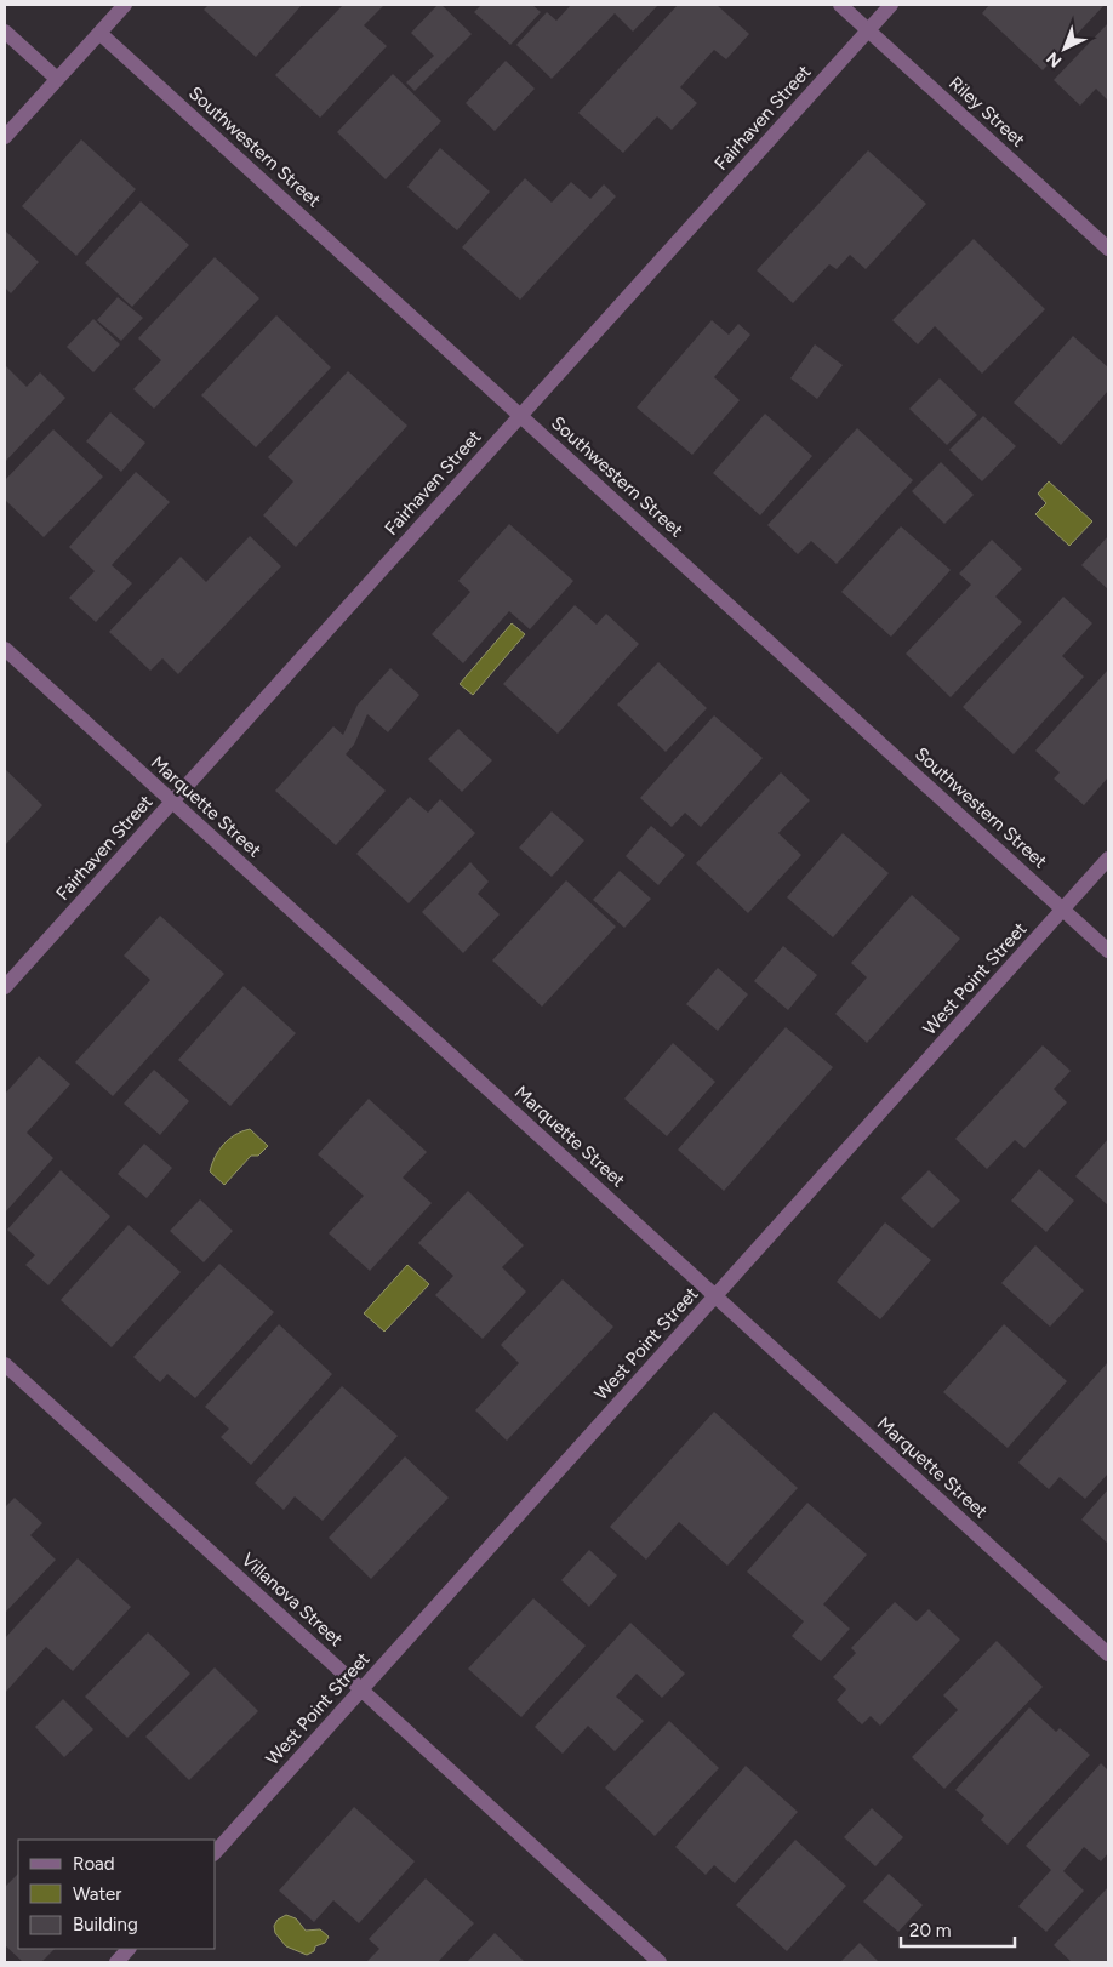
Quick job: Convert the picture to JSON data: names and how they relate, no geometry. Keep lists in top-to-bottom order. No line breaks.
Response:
{"streets":{"street":["Riley Street","Fairhaven Street","Southwestern Street","Marquette Street","West Point Street","Villanova Street"]},"crossings":[["Riley Street","Fairhaven Street"],["Fairhaven Street","Southwestern Street"],["Fairhaven Street","Marquette Street"],["Southwestern Street","West Point Street"],["Marquette Street","West Point Street"],["West Point Street","Villanova Street"]],"legend":["Road","Water","Building"],"scale_bar":"20 m","north":"bottom left"}
